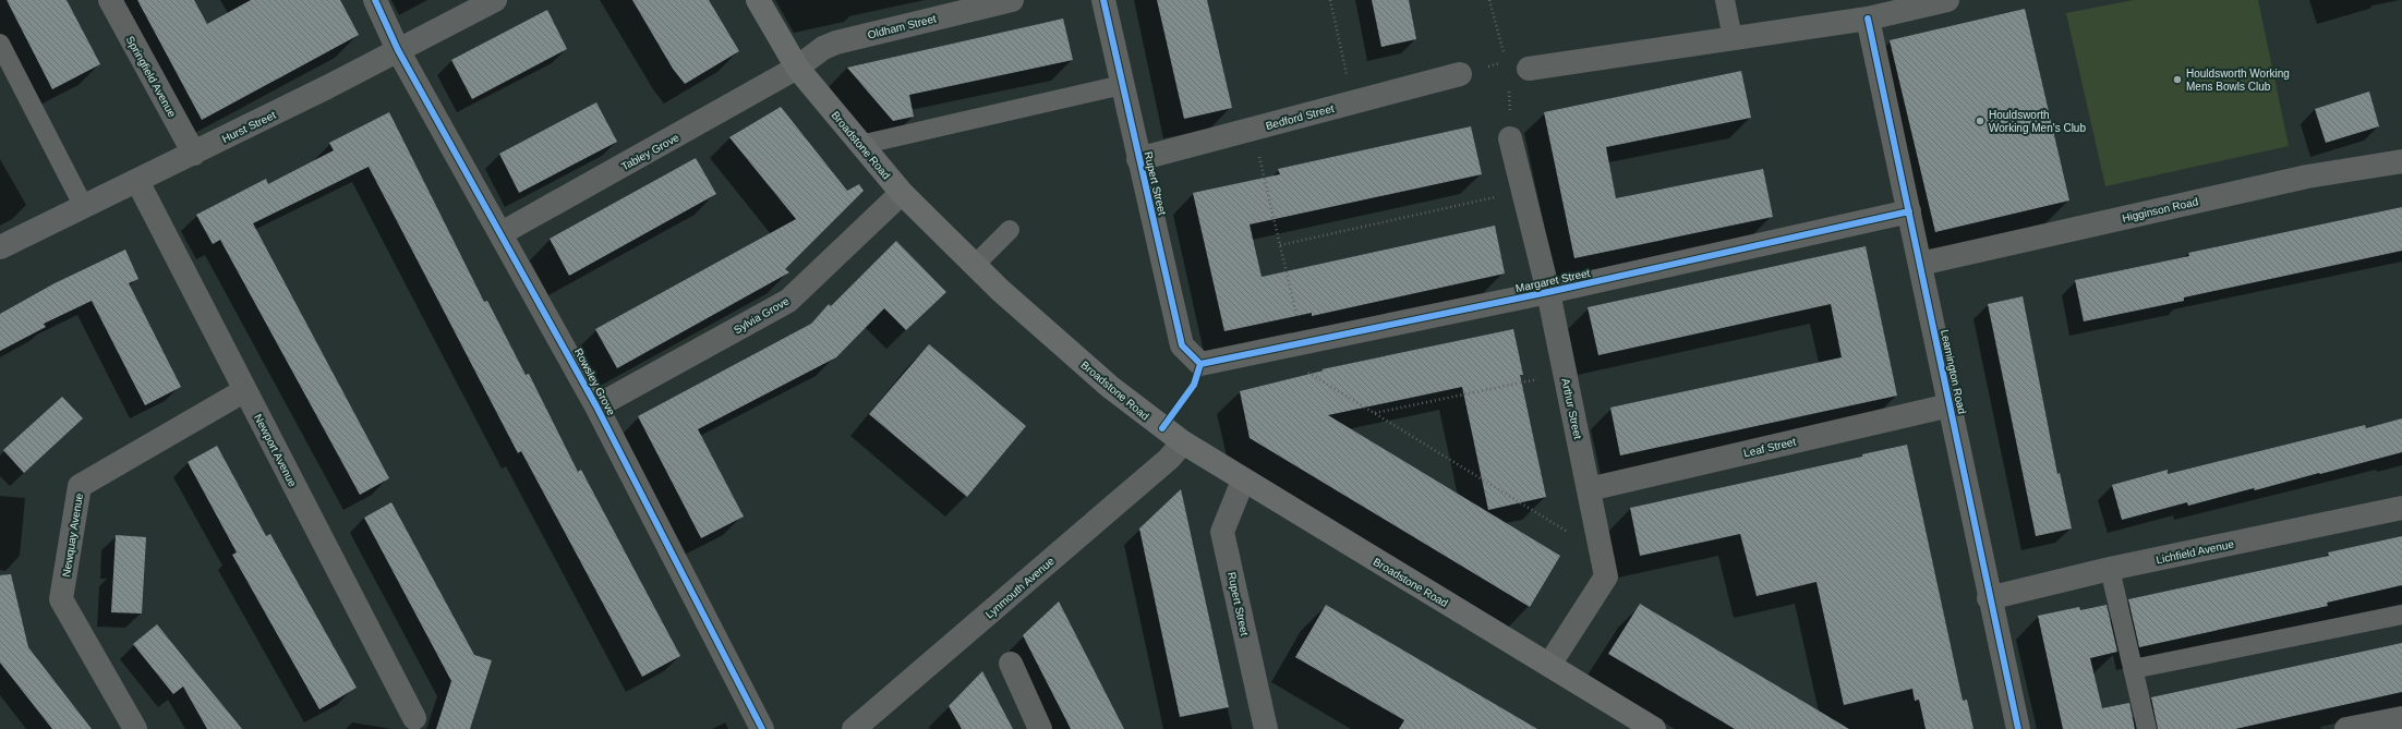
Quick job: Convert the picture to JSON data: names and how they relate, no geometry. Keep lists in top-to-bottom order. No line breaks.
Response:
{"streets":{"main road":["Broadstone Road"],"street":["Oldham Street","Springfield Avenue","Bedford Street","Hurst Street","Tabley Grove","Rupert Street","Higginson Road","Margaret Street","Sylvia Grove","Leamington Road","Rowsley Grove","Arthur Street","Leaf Street","Newport Avenue","Newquay Avenue","Lichfield Avenue","Lynmouth Avenue"]},"crossings":[["Oldham Street","Broadstone Road"],["Oldham Street","Tabley Grove"],["Springfield Avenue","Hurst Street"],["Bedford Street","Rupert Street"],["Hurst Street","Rowsley Grove"],["Hurst Street","Newport Avenue"],["Broadstone Road","Tabley Grove"],["Broadstone Road","Rupert Street"],["Broadstone Road","Sylvia Grove"],["Broadstone Road","Arthur Street"],["Broadstone Road","Lynmouth Avenue"],["Tabley Grove","Rowsley Grove"],["Rupert Street","Margaret Street"],["Higginson Road","Leamington Road"],["Margaret Street","Leamington Road"],["Margaret Street","Arthur Street"],["Sylvia Grove","Rowsley Grove"],["Leamington Road","Leaf Street"],["Leamington Road","Lichfield Avenue"],["Arthur Street","Leaf Street"],["Newport Avenue","Newquay Avenue"]],"places":["Houldsworth Working Mens Bowls Club","Houldsworth Working Men's Club"]}
